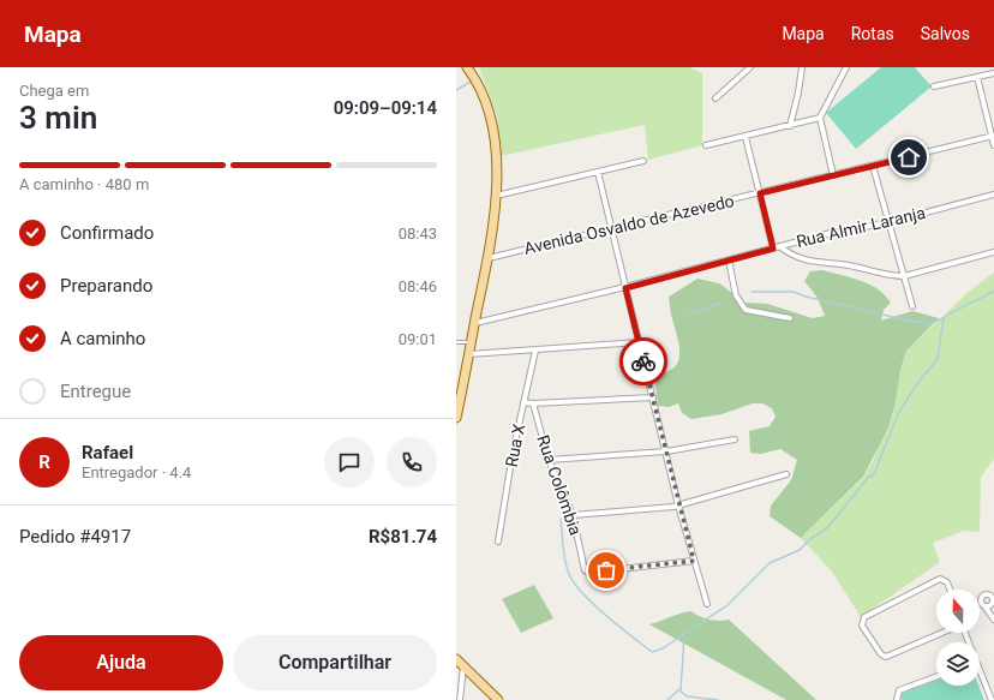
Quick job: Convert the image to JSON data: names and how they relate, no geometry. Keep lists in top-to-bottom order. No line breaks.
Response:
{"streets":{"street":["Avenida Osvaldo de Azevedo","Rua Almir Laranja","Rua X","Rua Colômbia"]},"north":"top","page":{"header":"Mapa","nav":["Mapa","Rotas","Salvos"],"heading":["3 min","Chega em","09:09–09:14"],"panel":["Rafael","Entregador · 4.4","Pedido #4917","R$81.74"],"bar":"A caminho · 480 m","list":[["Confirmado","08:43"],["Preparando","08:46"],["A caminho","09:01"],"Entregue"],"round":"R","buttons":["Ajuda","Compartilhar"]}}
